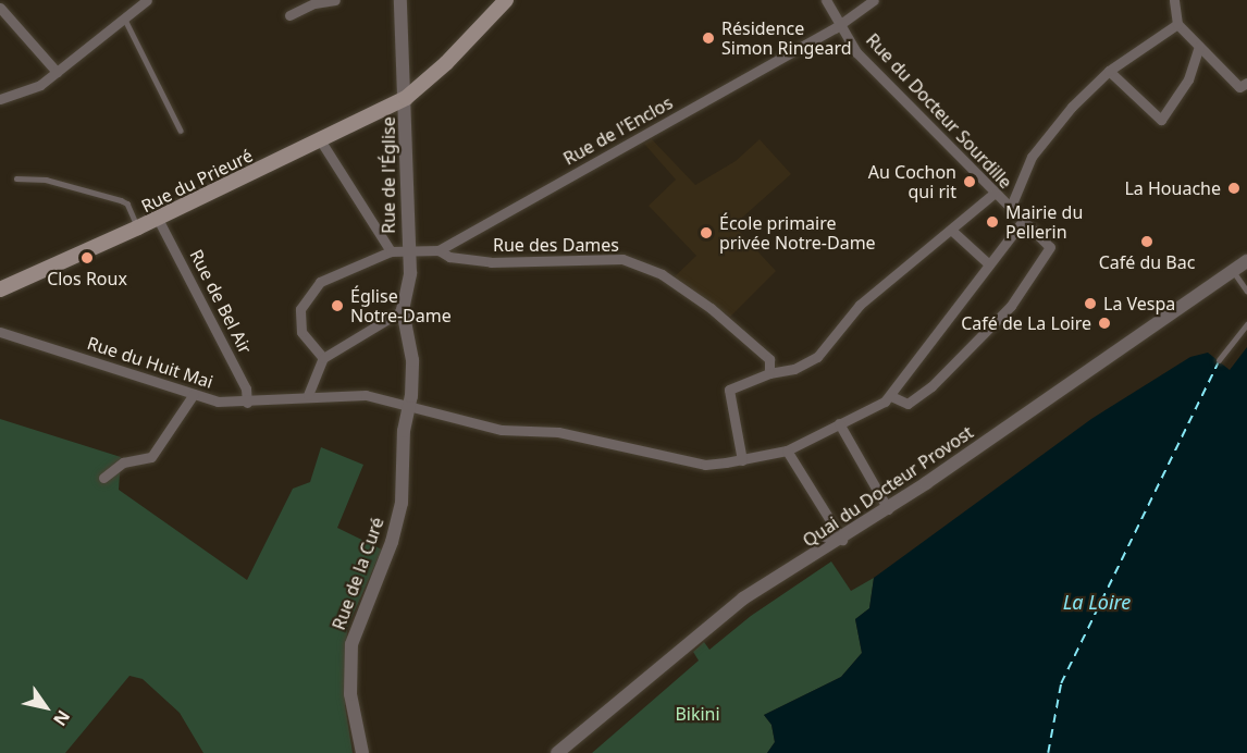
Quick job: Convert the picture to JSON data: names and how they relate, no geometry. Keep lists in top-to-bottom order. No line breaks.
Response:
{"streets":{"main road":["Rue du Prieuré"],"street":["Rue du Docteur Sourdille","Rue de l'Enclos","Rue de l'Église","Rue des Dames","Rue de Bel Air","Rue du Huit Mai","Quai du Docteur Provost","Rue de la Curé"]},"crossings":[["Rue du Docteur Sourdille","Rue de l'Enclos"],["Rue du Docteur Sourdille","Rue du Huit Mai"],["Rue de l'Enclos","Rue de l'Église"],["Rue de l'Enclos","Rue des Dames"],["Rue de l'Église","Rue du Prieuré"],["Rue de l'Église","Rue de la Curé"],["Rue du Prieuré","Rue de Bel Air"],["Rue de Bel Air","Rue du Huit Mai"],["Rue du Huit Mai","Rue de la Curé"]],"water":["La Loire"],"parks":["Bikini"],"places":["Résidence Simon Ringeard","Au Cochon qui rit","La Houache","Mairie du Pellerin","École primaire privée Notre-Dame","Café du Bac","Clos Roux","La Vespa","Église Notre-Dame","Café de La Loire"],"north":"bottom right"}
